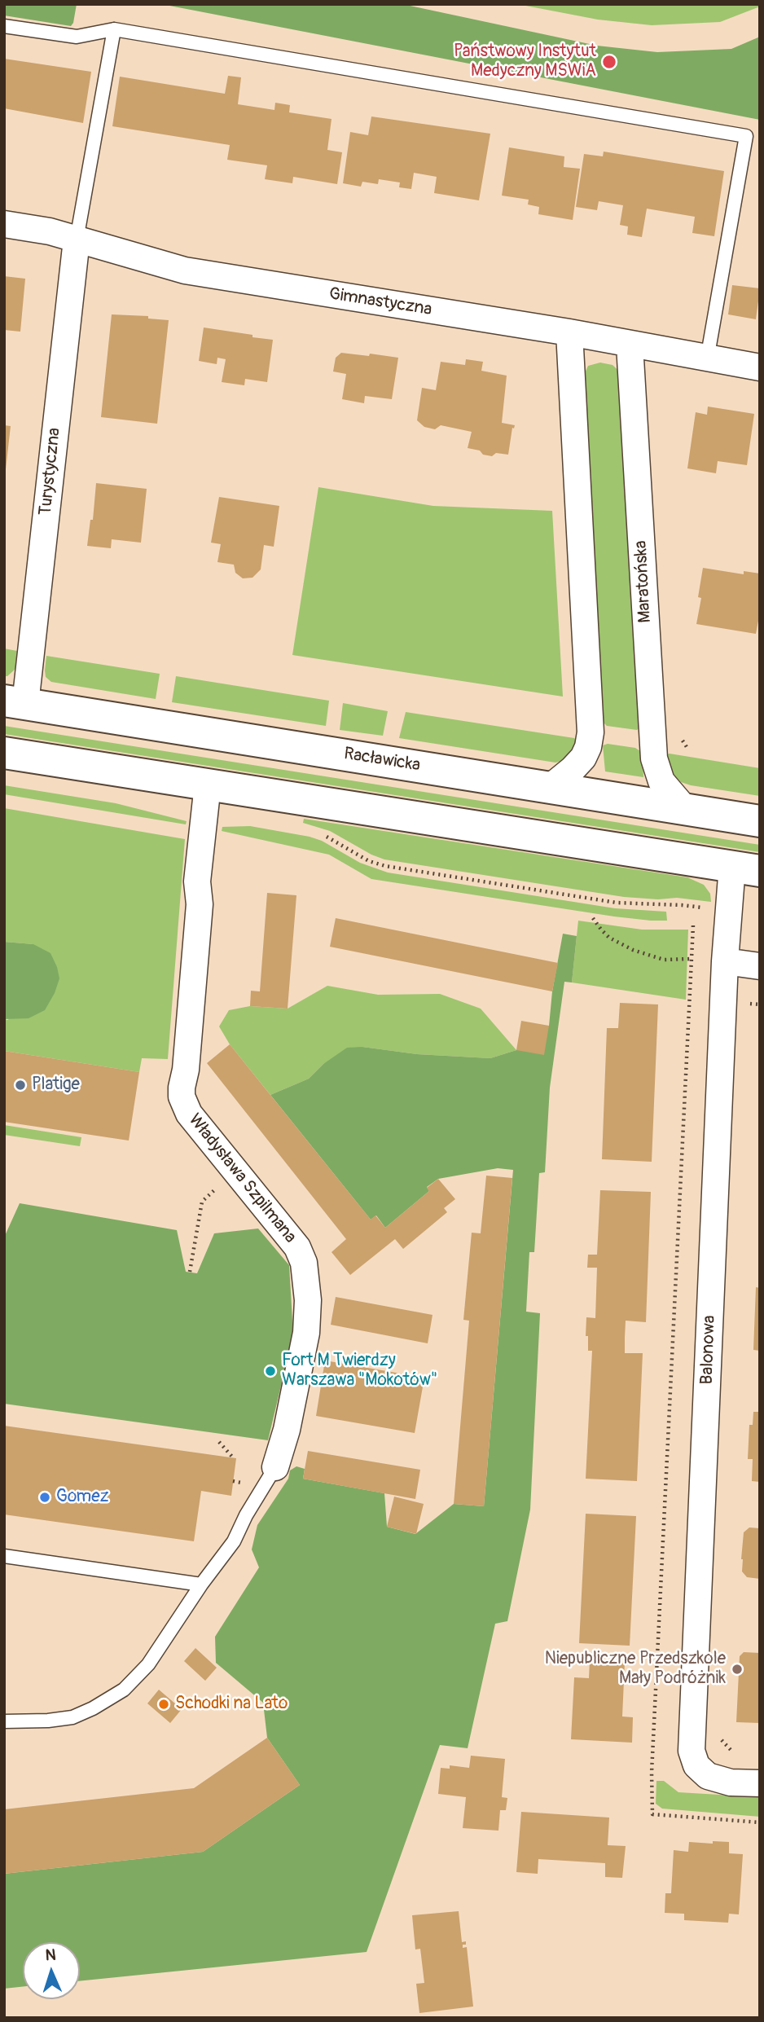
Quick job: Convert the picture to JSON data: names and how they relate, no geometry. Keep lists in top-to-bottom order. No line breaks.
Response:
{"streets":{"main road":["Racławicka"],"street":["Gimnastyczna","Turystyczna","Maratońska","Władysława Szpilmana","Balonowa"]},"crossings":[["Gimnastyczna","Turystyczna"],["Gimnastyczna","Maratońska"],["Turystyczna","Racławicka"],["Maratońska","Racławicka"]],"places":["Państwowy Instytut Medyczny MSWiA","Platige","Fort M Twierdzy Warszawa \"Mokotów\"","Gomez","Niepubliczne Przedszkole Mały Podróżnik","Schodki na Lato"],"north":"top"}
